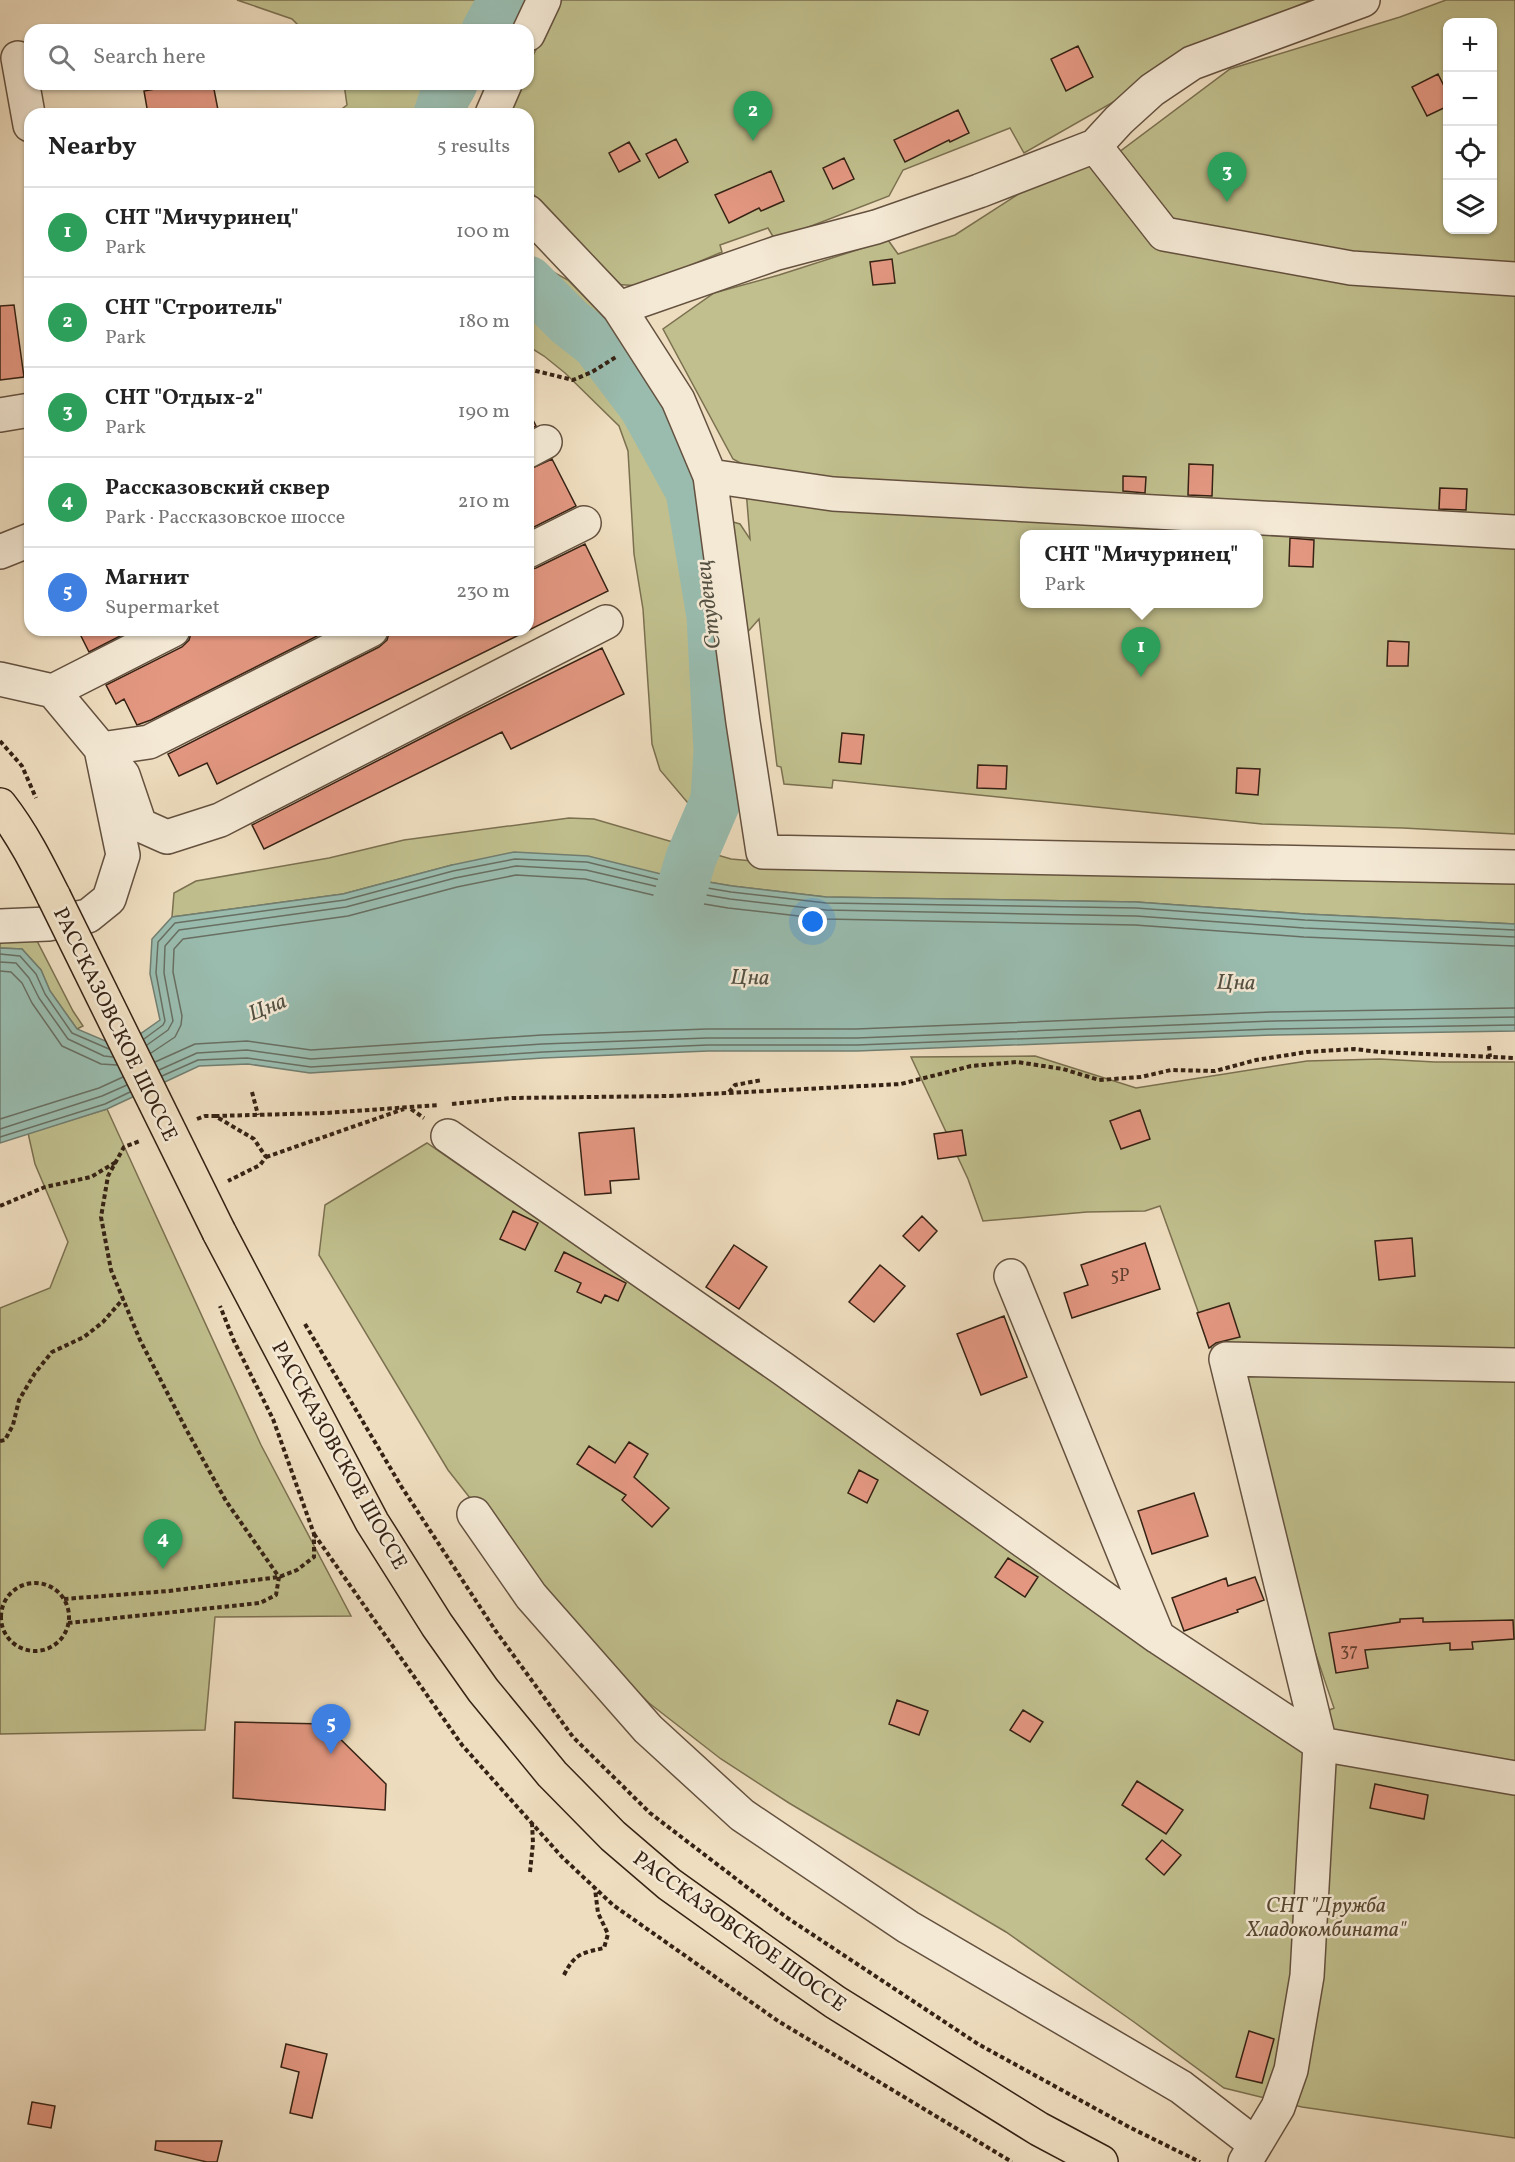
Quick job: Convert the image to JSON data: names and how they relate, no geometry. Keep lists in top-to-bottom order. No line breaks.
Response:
{"streets":{"main road":["РАССКАЗОВСКОЕ ШОССЕ"]},"water":["Студенец","Цна"],"parks":["СНТ \"Дружба Хладокомбината\""],"house_numbers":["5Р","37"],"page":{"map_buttons":["+","−"],"search":"Search here","pins":["2","3","1","4","5"],"heading":["Nearby","5 results"],"list":[{"mark":"1","name":"СНТ \"Мичуринец\"","note":"Park","value":"100 m"},{"mark":"2","name":"СНТ \"Строитель\"","note":"Park","value":"180 m"},{"mark":"3","name":"СНТ \"Отдых-2\"","note":"Park","value":"190 m"},{"mark":"4","name":"Рассказовский сквер","note":"Park · Рассказовское шоссе","value":"210 m"},{"mark":"5","name":"Магнит","note":"Supermarket","value":"230 m"}],"popup":["СНТ \"Мичуринец\"","Park"]}}
